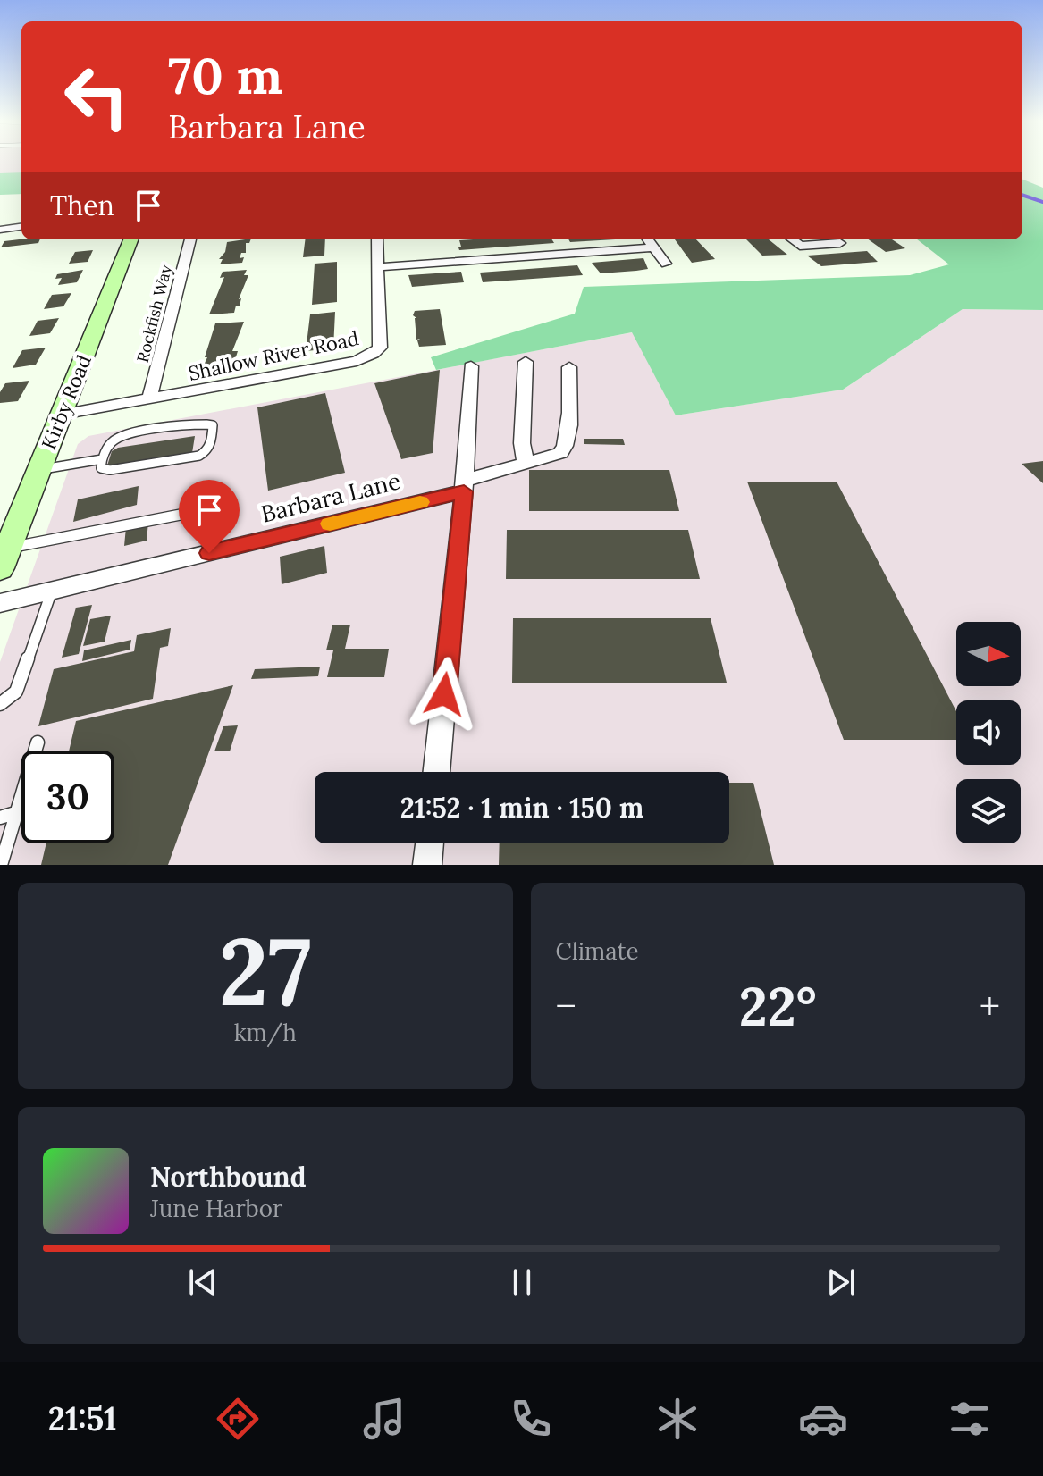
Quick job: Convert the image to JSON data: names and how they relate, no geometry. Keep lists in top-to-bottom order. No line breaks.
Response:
{"streets":{"main road":["Kirby Road"],"street":["Rockfish Way","Shallow River Road","Barbara Lane"]},"crossings":[["Rockfish Way","Shallow River Road"],["Shallow River Road","Kirby Road"]],"north":"right","page":{"turn":["70 m","Barbara Lane"],"then":"Then","limit":"30","trip":"21:52 · 1 min · 150 m","tile":[["27","km/h"],"Climate"],"heat":["−","22°","+"],"song":["Northbound","June Harbor"],"tabs":"21:51"}}
